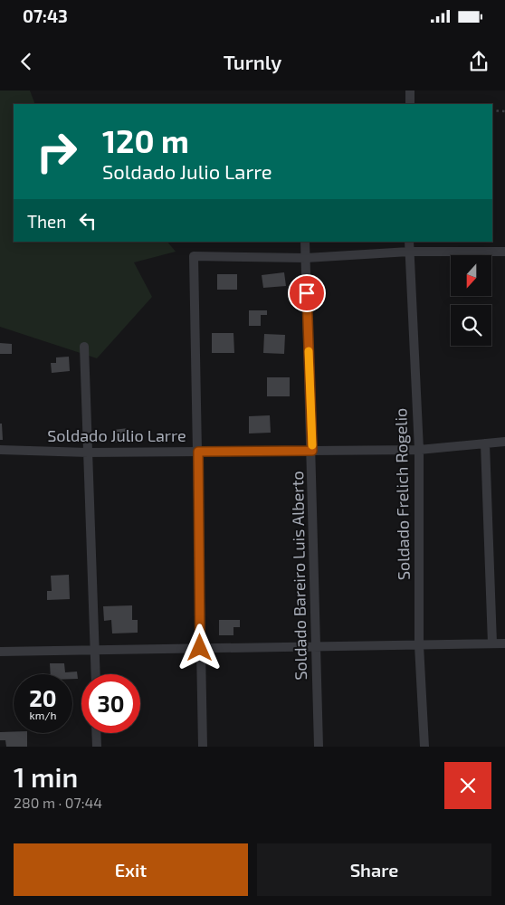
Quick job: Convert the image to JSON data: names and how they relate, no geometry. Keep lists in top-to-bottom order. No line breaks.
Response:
{"streets":{"street":["Soldado Julio Larre","Soldado Frelich Rogelio","Soldado Bareiro Luis Alberto"]},"crossings":[["Soldado Julio Larre","Soldado Frelich Rogelio"],["Soldado Julio Larre","Soldado Bareiro Luis Alberto"]],"north":"bottom","page":{"status":"07:43","header":"Turnly","turn":["120 m","Soldado Julio Larre"],"then":"Then","speed":"20 km/h","limit":"30","heading":["1 min","280 m · 07:44"],"buttons":["Exit","Share"]}}
